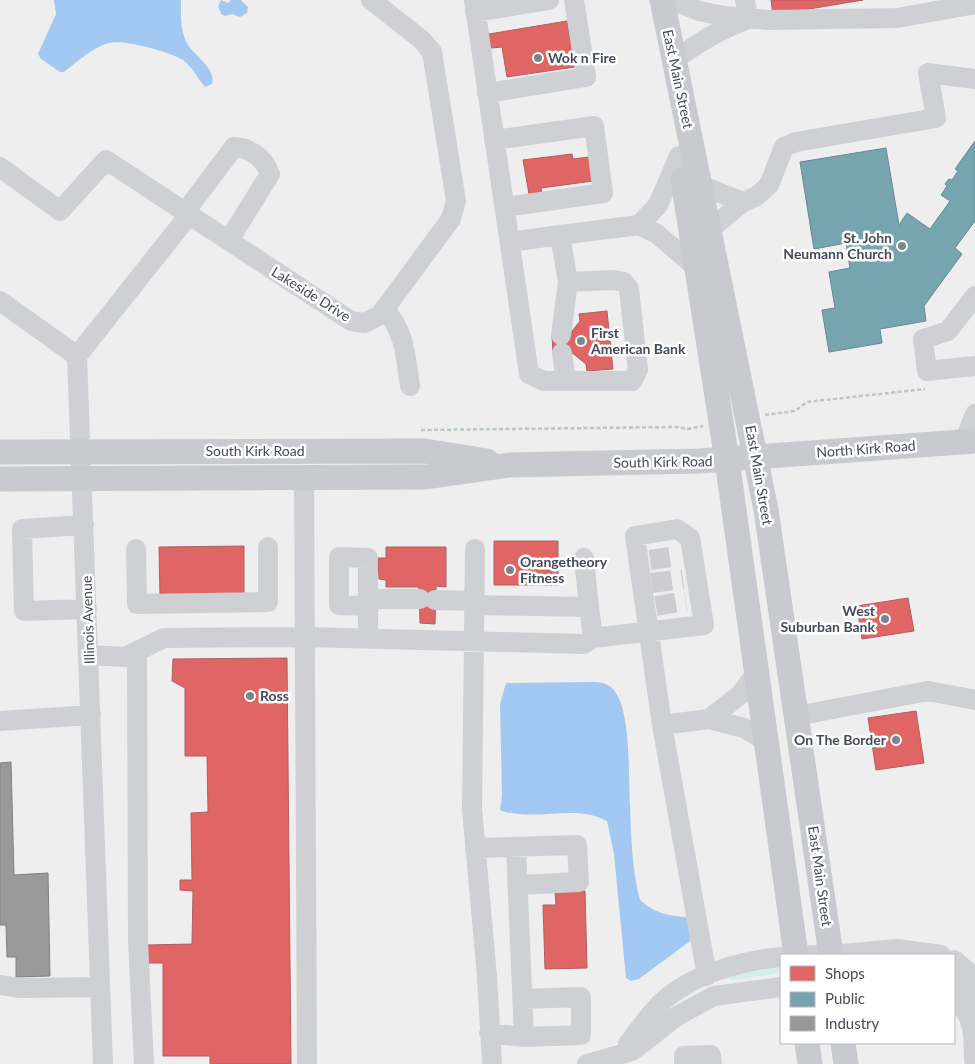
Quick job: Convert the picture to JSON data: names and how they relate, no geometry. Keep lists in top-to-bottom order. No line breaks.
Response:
{"streets":{"main road":["East Main Street","North Kirk Road","South Kirk Road"],"street":["Lakeside Drive","Illinois Avenue"]},"crossings":[["East Main Street","North Kirk Road"],["East Main Street","South Kirk Road"],["North Kirk Road","South Kirk Road"],["South Kirk Road","Illinois Avenue"]],"places":["Wok n Fire","St. John Neumann Church","First American Bank","Orangetheory Fitness","West Suburban Bank","Ross","On The Border"],"legend":["Shops","Public","Industry"]}
